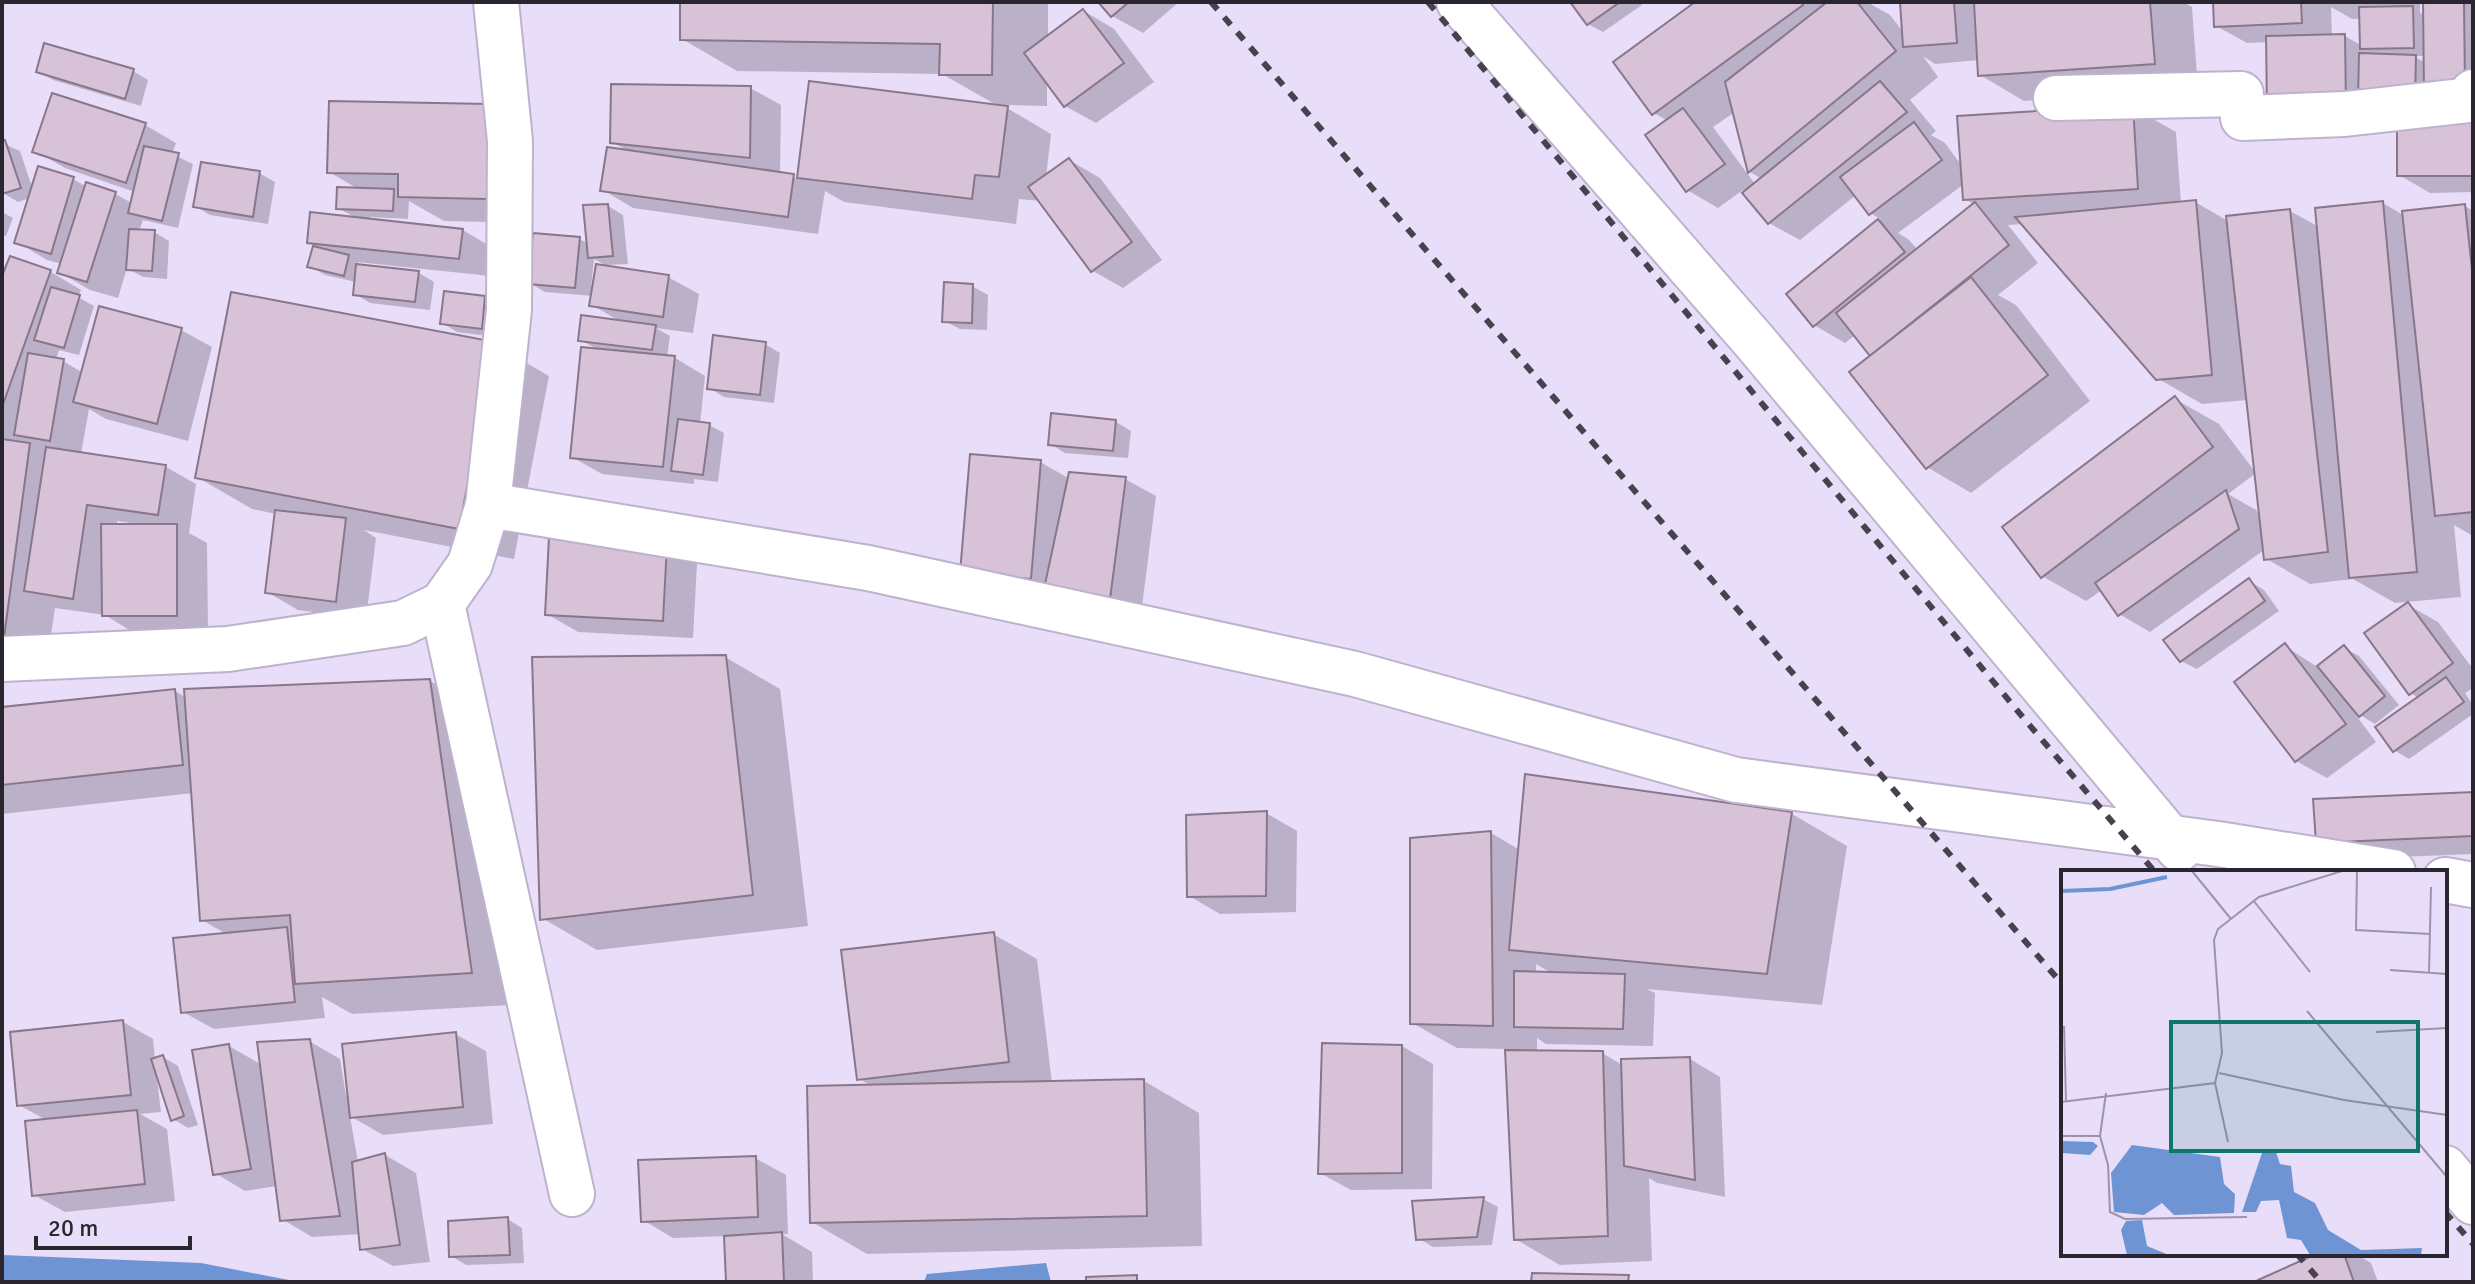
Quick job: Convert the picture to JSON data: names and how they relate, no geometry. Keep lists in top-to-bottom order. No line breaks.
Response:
{"scale_bar":"20 m"}
